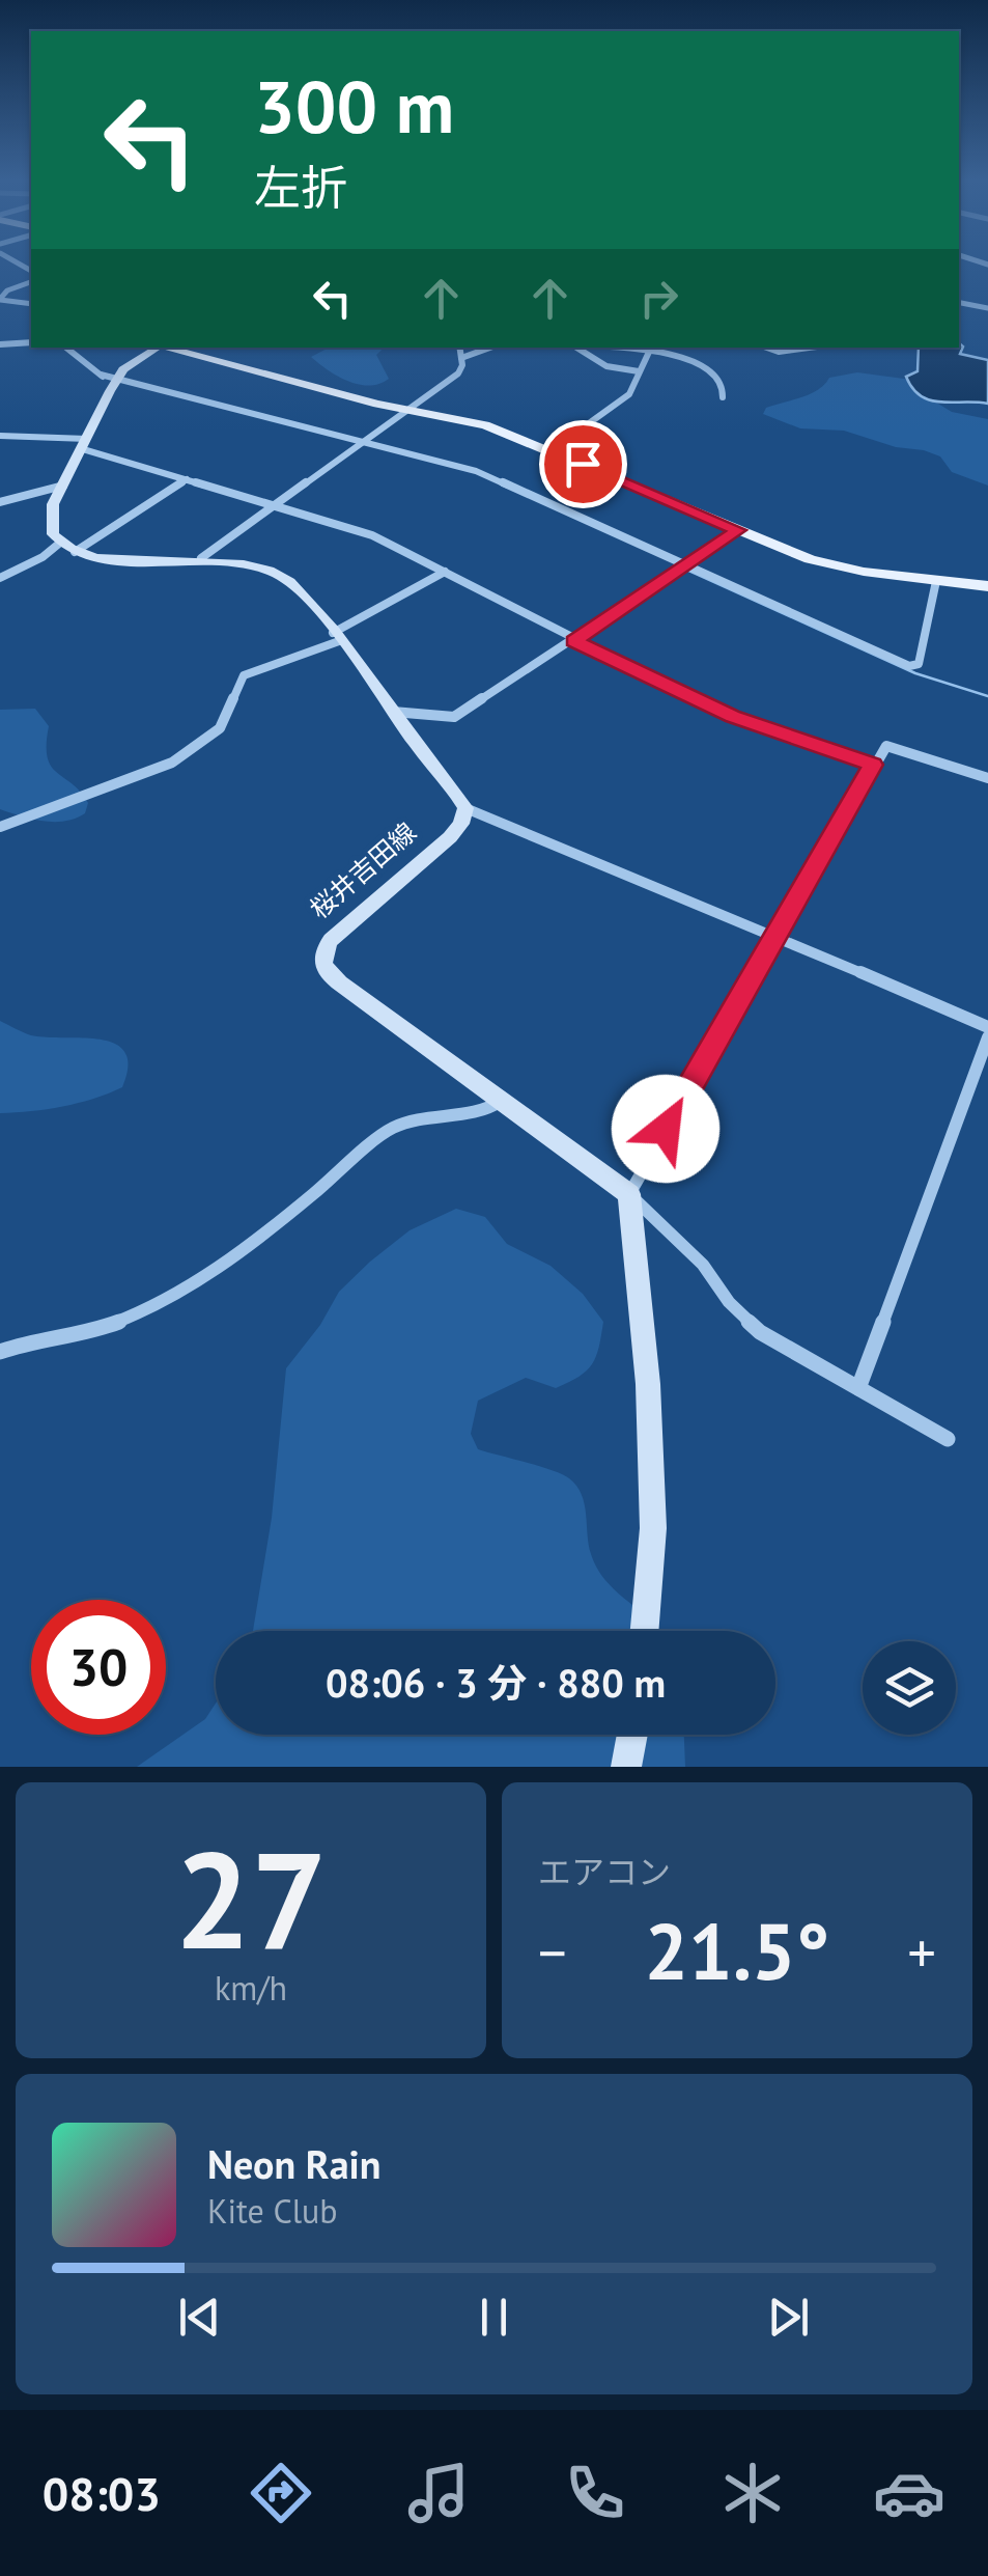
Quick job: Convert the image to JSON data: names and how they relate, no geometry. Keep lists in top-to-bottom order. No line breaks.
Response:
{"streets":{"main road":["桜井吉田線"]},"page":{"turn":["300 m","左折"],"limit":"30","trip":"08:06 · 3 分 · 880 m","tile":[["27","km/h"],"エアコン"],"heat":["−","21.5°","+"],"song":["Neon Rain","Kite Club"],"tabs":"08:03"}}
